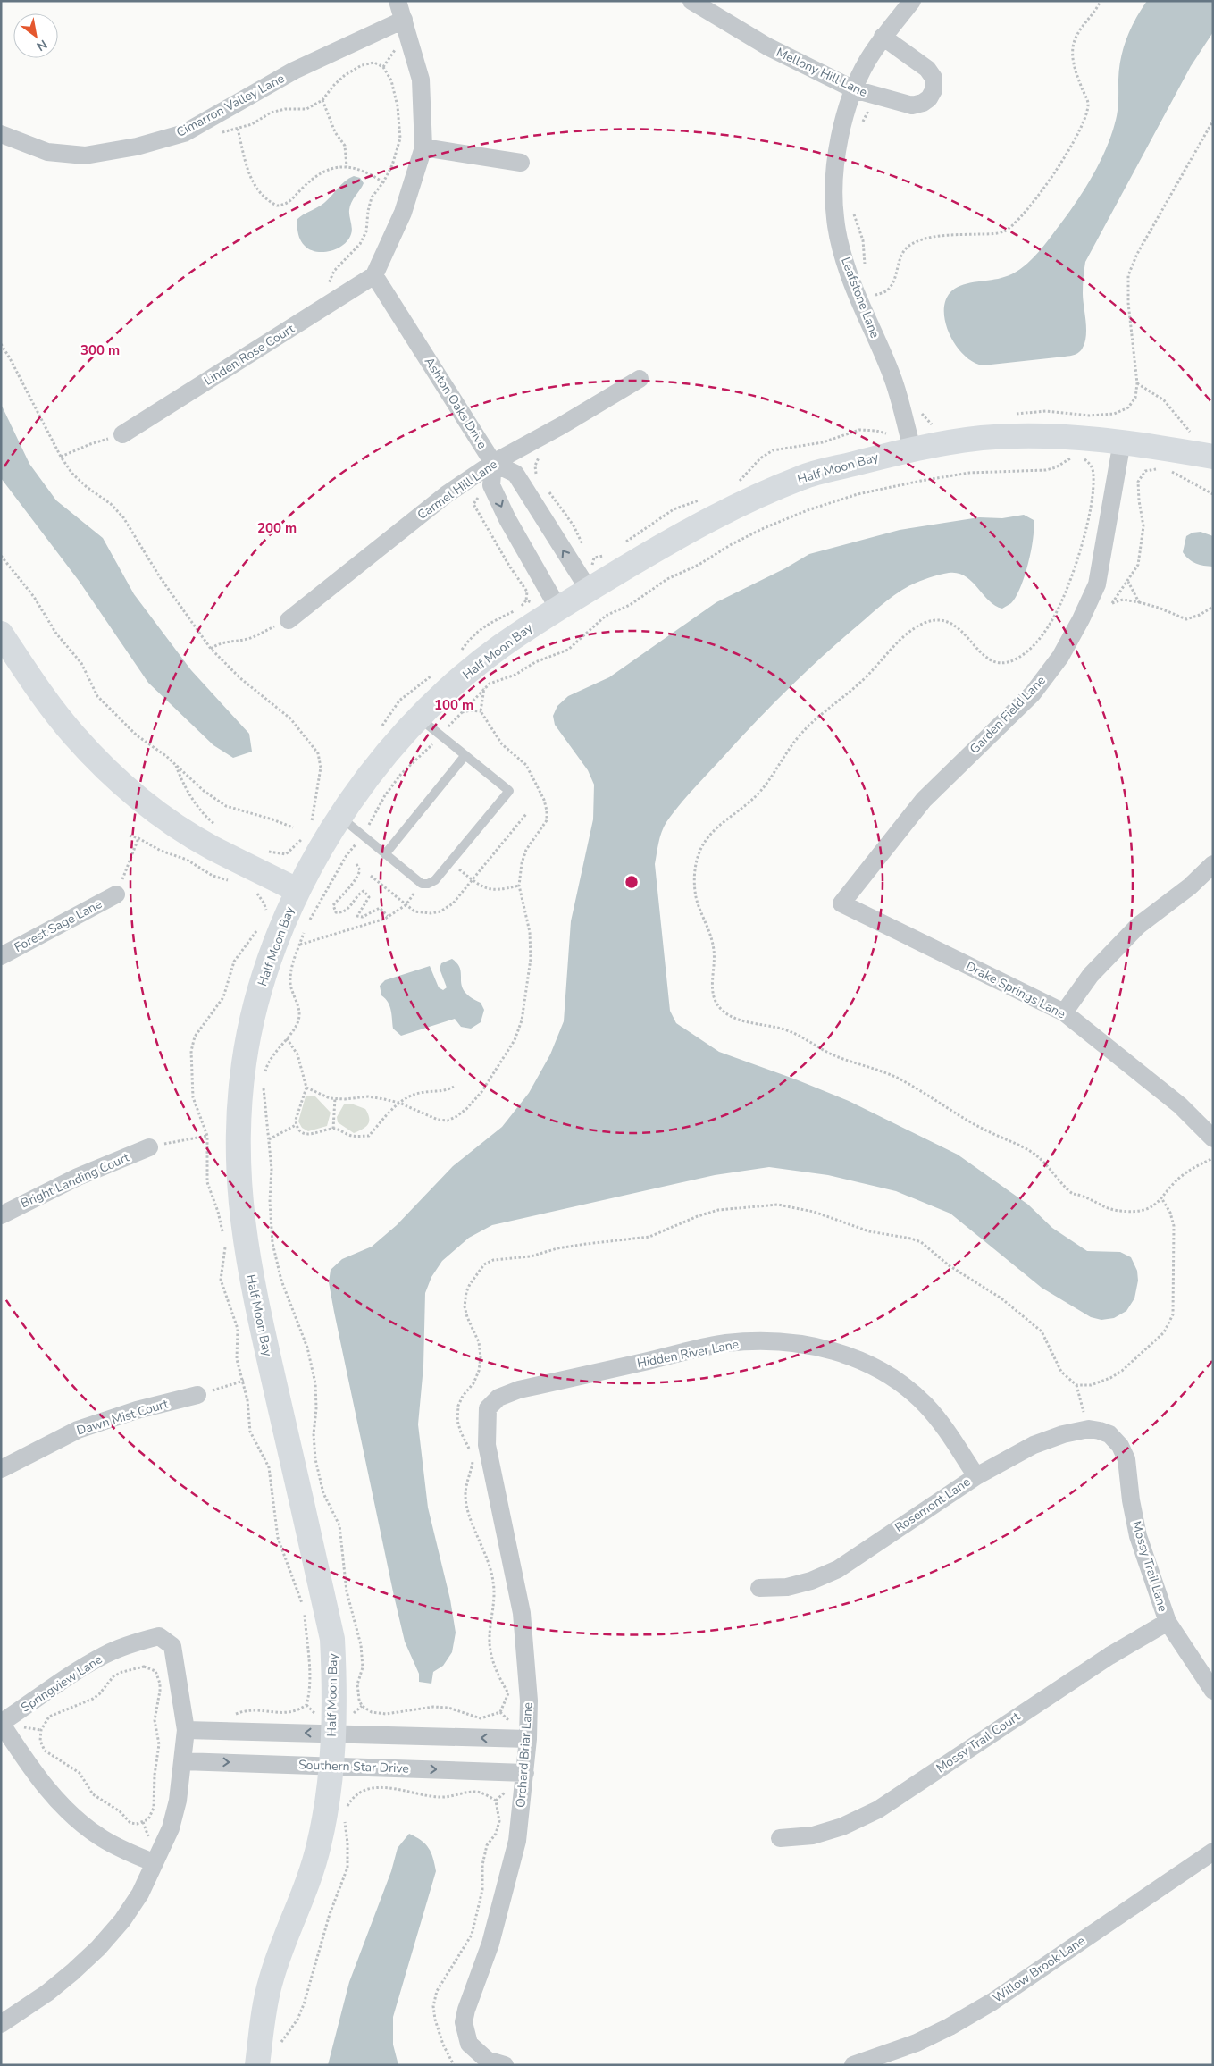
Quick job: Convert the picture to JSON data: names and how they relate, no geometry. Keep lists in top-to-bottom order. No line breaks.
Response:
{"streets":{"street":["Mellony Hill Lane","Cimarron Valley Lane","Leafstone Lane","Linden Rose Court","Ashton Oaks Drive","Half Moon Bay","Carmel Hill Lane","Garden Field Lane","Forest Sage Lane","Drake Springs Lane","Bright Landing Court","Hidden River Lane","Dawn Mist Court","Rosemont Lane","Mossy Trail Lane","Springview Lane","Mossy Trail Court","Orchard Briar Lane","Southern Star Drive","Willow Brook Lane"]},"crossings":[["Mellony Hill Lane","Leafstone Lane"],["Leafstone Lane","Half Moon Bay"],["Linden Rose Court","Ashton Oaks Drive"],["Ashton Oaks Drive","Half Moon Bay"],["Ashton Oaks Drive","Carmel Hill Lane"],["Half Moon Bay","Garden Field Lane"],["Half Moon Bay","Southern Star Drive"],["Garden Field Lane","Drake Springs Lane"],["Hidden River Lane","Rosemont Lane"],["Hidden River Lane","Orchard Briar Lane"],["Rosemont Lane","Mossy Trail Lane"],["Mossy Trail Lane","Mossy Trail Court"],["Orchard Briar Lane","Southern Star Drive"]],"north":"bottom right","rings":["300 m","200 m","100 m"]}
